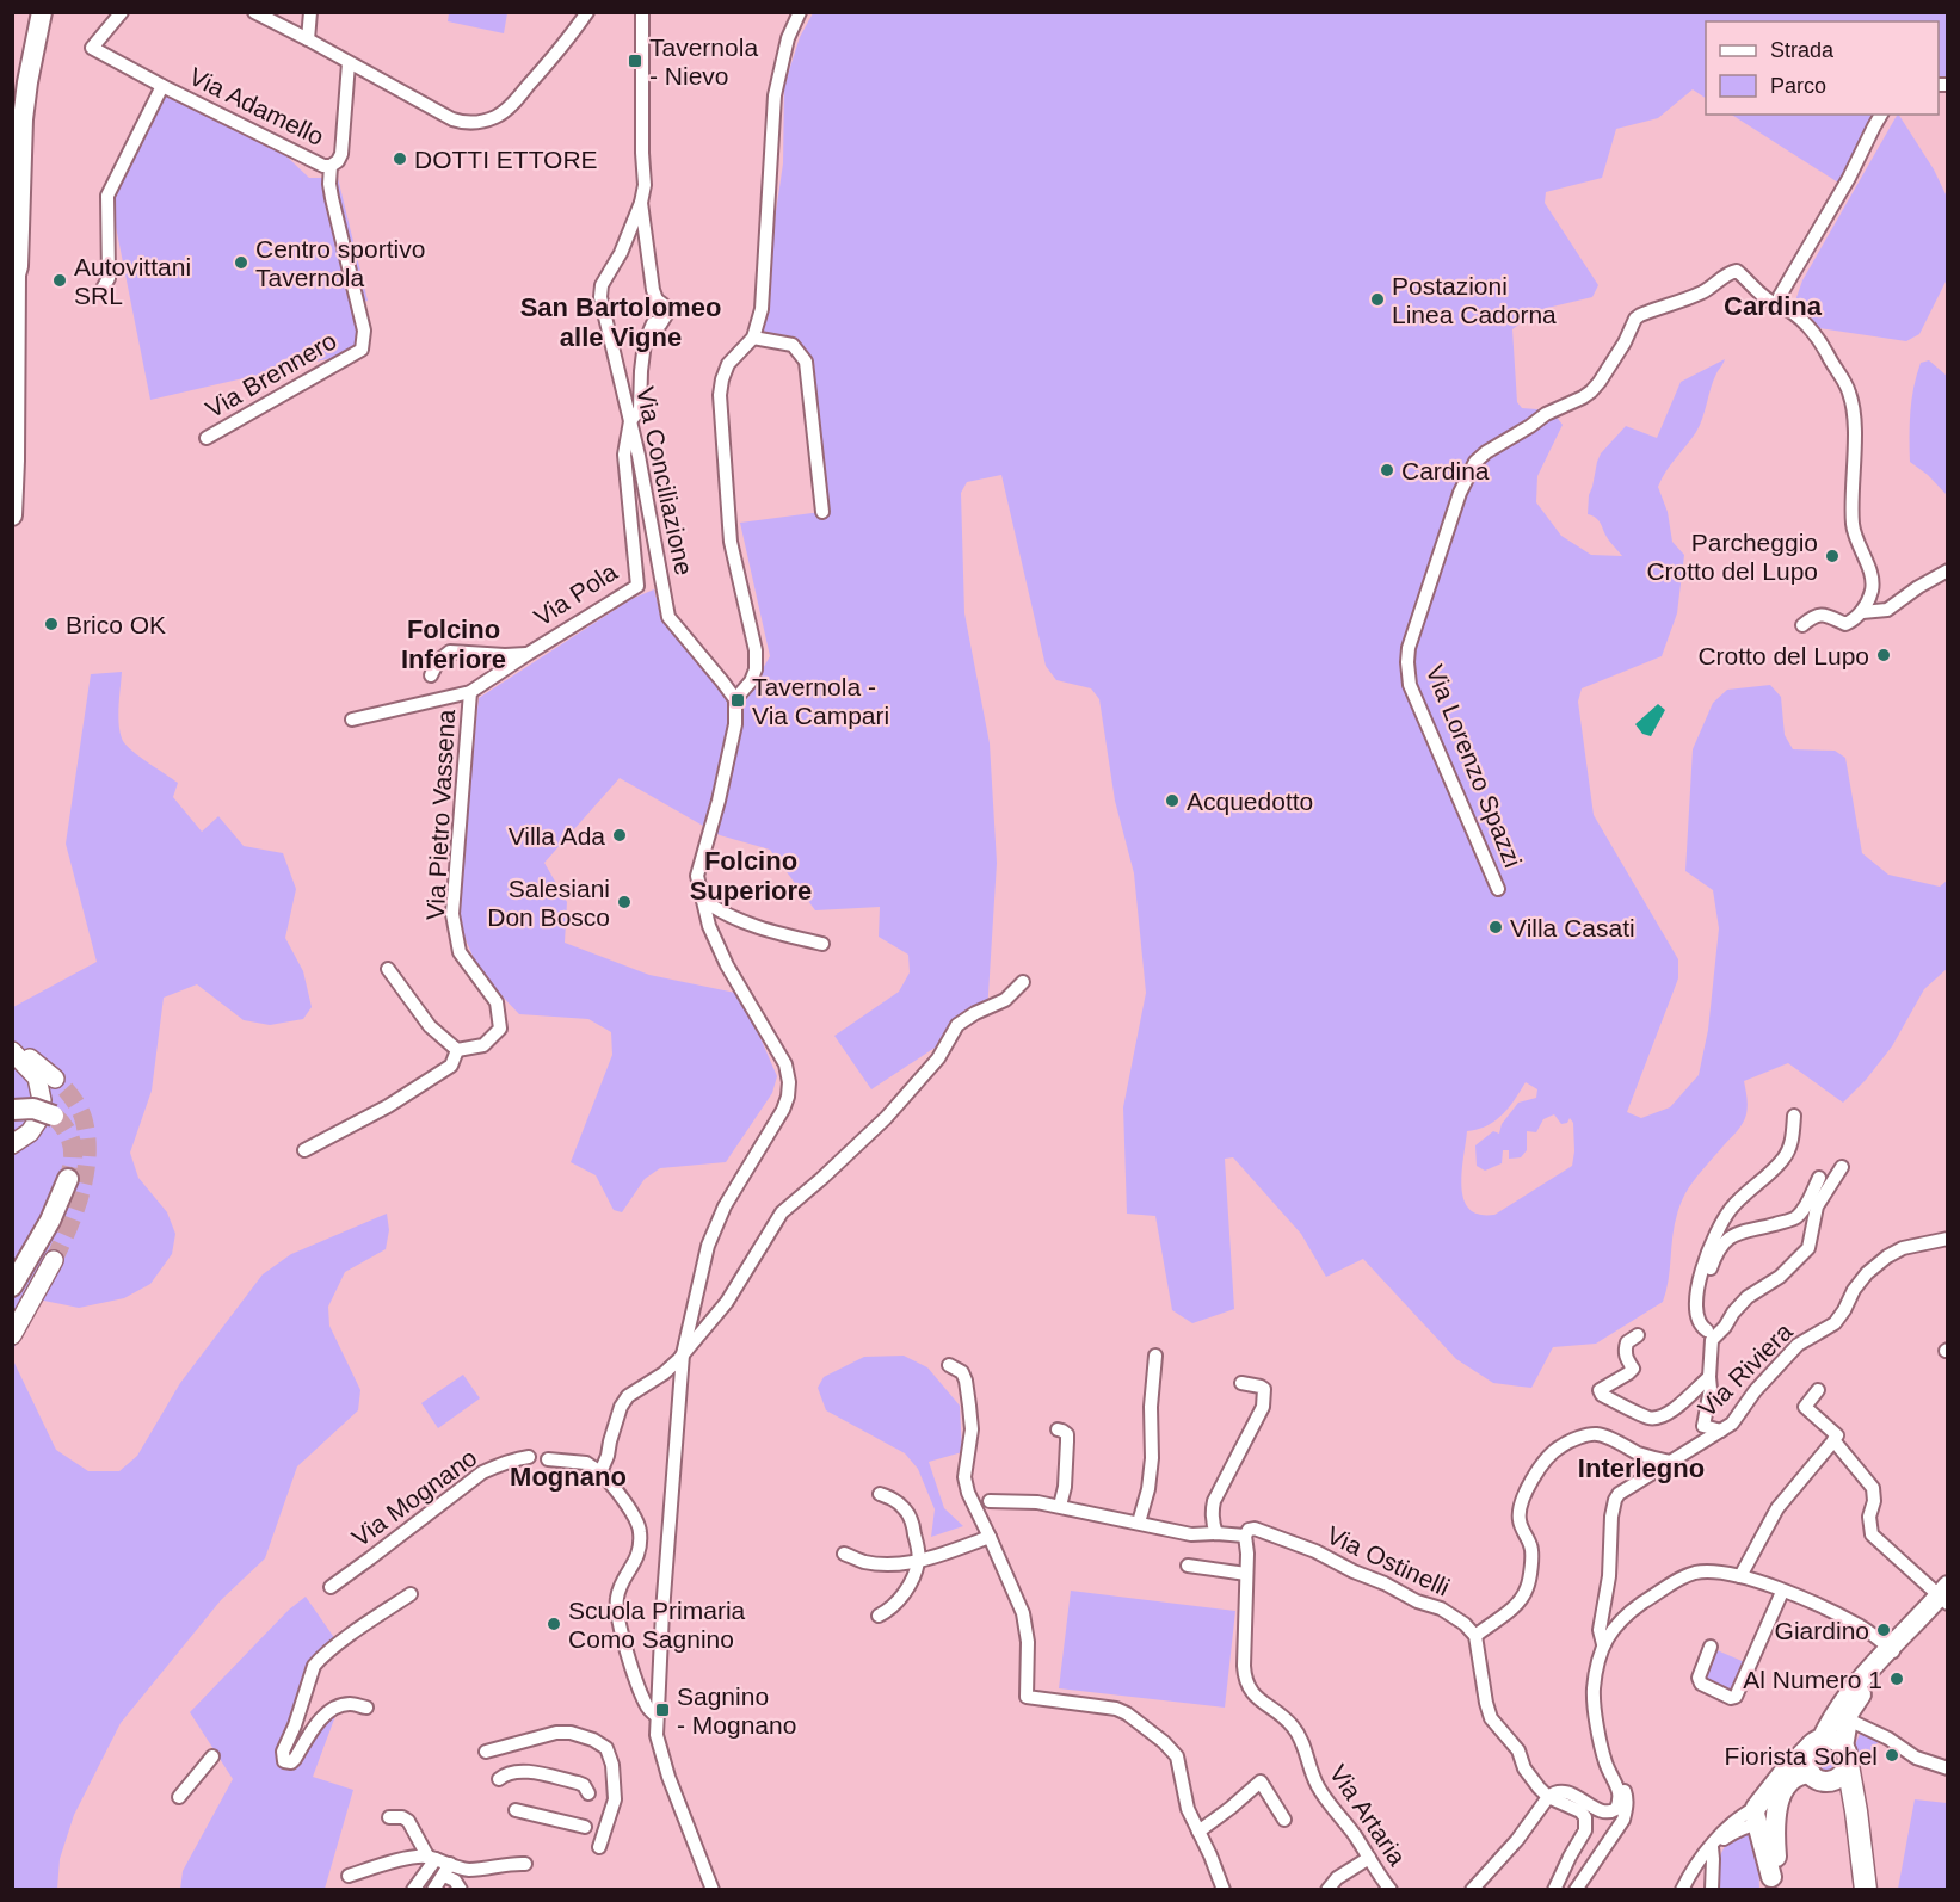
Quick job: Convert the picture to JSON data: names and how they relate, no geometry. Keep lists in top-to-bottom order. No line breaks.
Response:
{"streets":{"street":["Via Adamello","Via Brennero","Via Conciliazione","Via Pola","Via Lorenzo Spazzi","Via Pietro Vassena","Via Riviera","Via Mognano","Via Ostinelli","Via Artaria"]},"crossings":[["Via Adamello","Via Brennero"],["Via Conciliazione","Via Pola"],["Via Pola","Via Pietro Vassena"],["Via Ostinelli","Via Artaria"]],"districts":["Cardina","San Bartolomeo alle Vigne","Folcino Inferiore","Folcino Superiore","Interlegno","Mognano"],"places":{"transit":["Tavernola - Nievo","Tavernola - Via Campari","Sagnino - Mognano"],"other":["DOTTI ETTORE","Centro sportivo Tavernola","Autovittani SRL","Postazioni Linea Cadorna","Cardina","Parcheggio Crotto del Lupo","Brico OK","Crotto del Lupo","Acquedotto","Villa Ada","Salesiani Don Bosco","Villa Casati","Scuola Primaria Como Sagnino","Giardino","Al Numero 1","Fiorista Sohel"]},"legend":["Strada","Parco"]}
